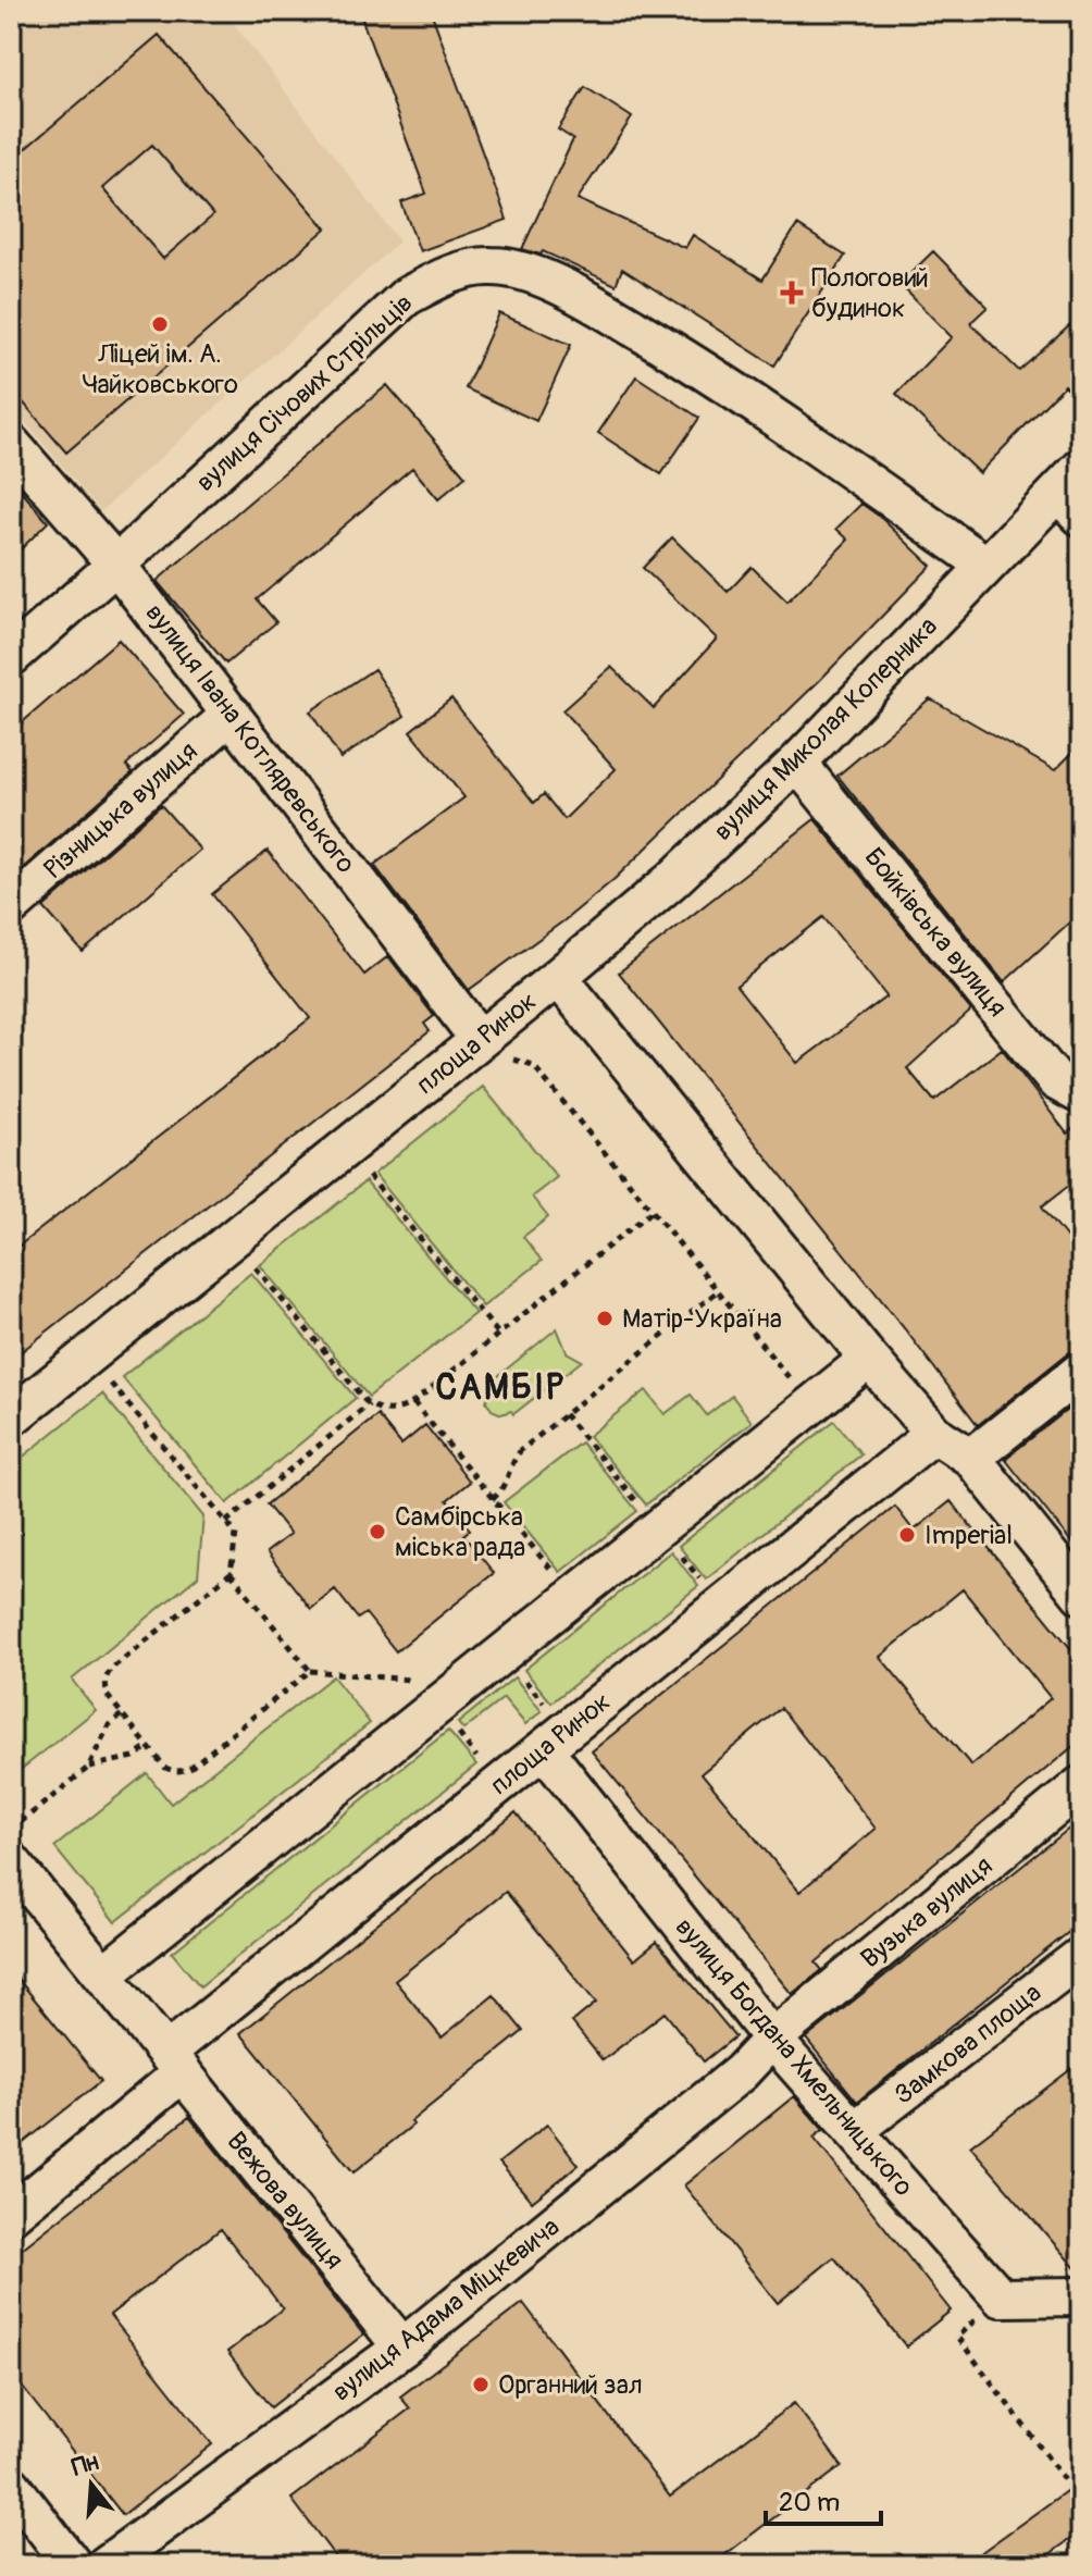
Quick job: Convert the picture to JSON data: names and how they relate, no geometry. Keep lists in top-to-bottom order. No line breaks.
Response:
{"streets":{"street":["вулиця Січових Стрільців","вулиця Миколая Коперника","вулиця Івана Котляревського","Різницька вулиця","Бойківська вулиця","площа Ринок","Вузька вулиця","Замкова площа","вулиця Богдана Хмельницького","Вежова вулиця","вулиця Адама Міцкевича"]},"crossings":[["вулиця Січових Стрільців","вулиця Миколая Коперника"],["вулиця Січових Стрільців","вулиця Івана Котляревського"],["вулиця Миколая Коперника","Бойківська вулиця"],["вулиця Миколая Коперника","площа Ринок"],["вулиця Івана Котляревського","Різницька вулиця"],["вулиця Івана Котляревського","площа Ринок"],["площа Ринок","вулиця Богдана Хмельницького"],["площа Ринок","Вежова вулиця"],["Вузька вулиця","вулиця Богдана Хмельницького"],["Вузька вулиця","вулиця Адама Міцкевича"],["Замкова площа","вулиця Богдана Хмельницького"],["вулиця Богдана Хмельницького","вулиця Адама Міцкевича"],["Вежова вулиця","вулиця Адама Міцкевича"]],"districts":["САМБІР"],"places":{"health":["Пологовий будинок"],"other":["Ліцей ім. А. Чайковського","Матір-Україна","Самбірська міська рада","Imperial","Органний зал"]},"scale_bar":"20 m","north":"top"}
